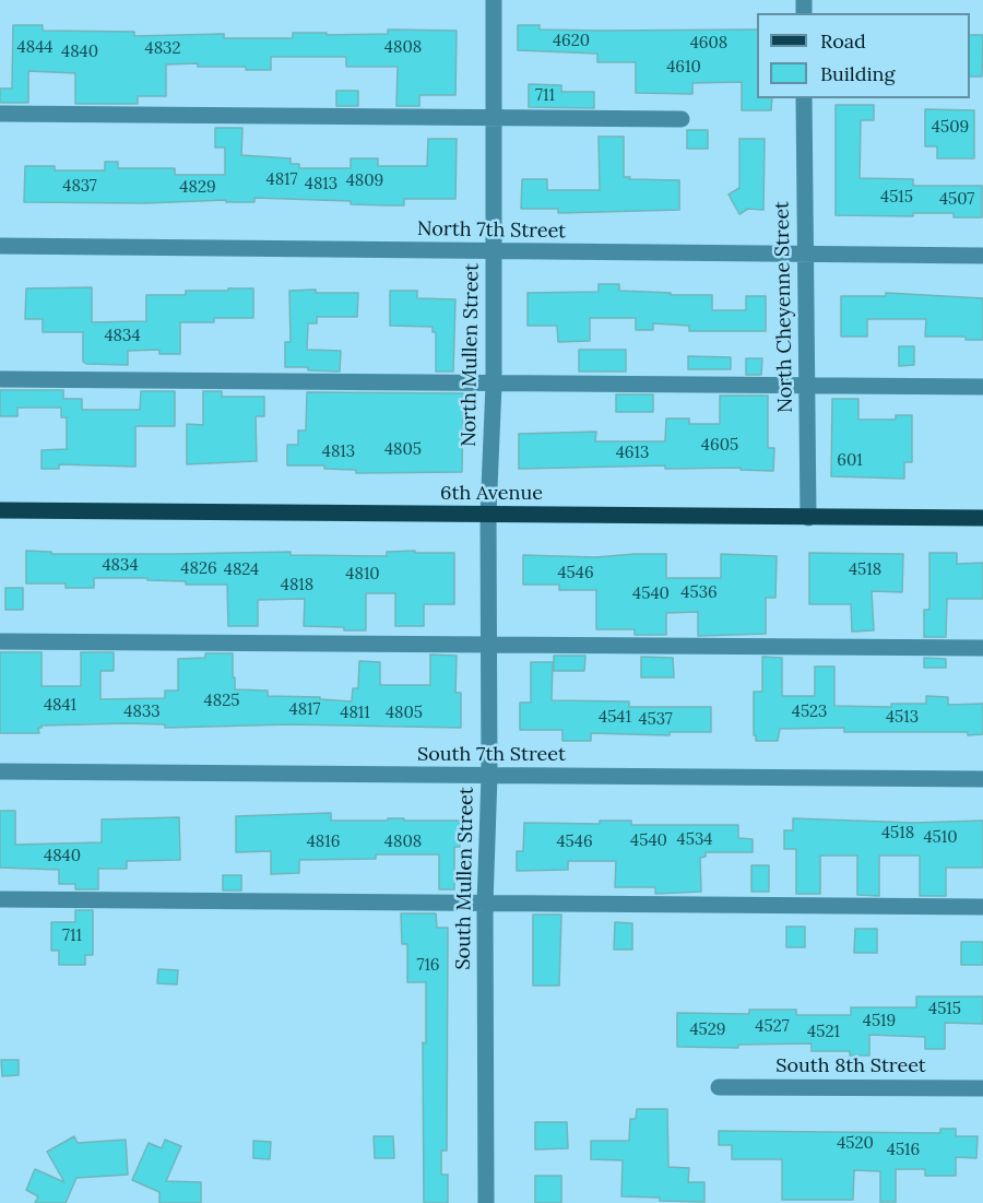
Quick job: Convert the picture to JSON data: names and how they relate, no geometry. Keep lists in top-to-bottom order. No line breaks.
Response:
{"streets":{"main road":["6th Avenue"],"street":["North 7th Street","North Cheyenne Street","North Mullen Street","South 7th Street","South Mullen Street","South 8th Street"]},"crossings":[["North 7th Street","North Cheyenne Street"],["North 7th Street","North Mullen Street"],["North Cheyenne Street","6th Avenue"],["North Mullen Street","6th Avenue"],["North Mullen Street","South Mullen Street"],["6th Avenue","South Mullen Street"],["South 7th Street","South Mullen Street"]],"house_numbers":["4620","4608","4844","4808","4832","4840","4610","711","4509","4817","4809","4813","4837","4829","4515","4507","4834","4605","4805","4813","4613","601","4834","4826","4824","4518","4546","4810","4818","4536","4540","4825","4841","4817","4833","4523","4811","4805","4541","4513","4537","4518","4510","4534","4540","4816","4808","4546","4840","711","716","4515","4519","4527","4529","4521","4520","4516"],"legend":["Road","Building"]}
